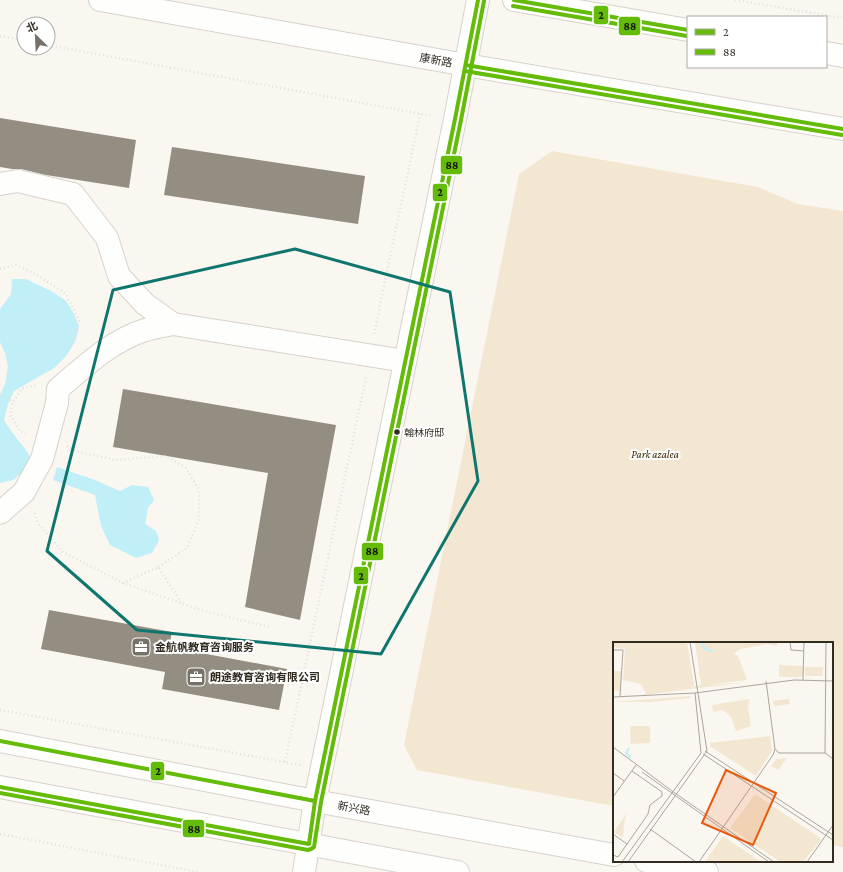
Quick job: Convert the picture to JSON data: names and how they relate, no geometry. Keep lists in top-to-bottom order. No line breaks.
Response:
{"streets":{"main road":["康新路","新兴路"]},"parks":["Park azalea"],"places":{"other":["翰林府邸"],"office":["金航帆教育咨询服务","朗途教育咨询有限公司"]},"lines":["transit line 2","transit line 88"],"legend":["2","88"],"north":"top left"}
